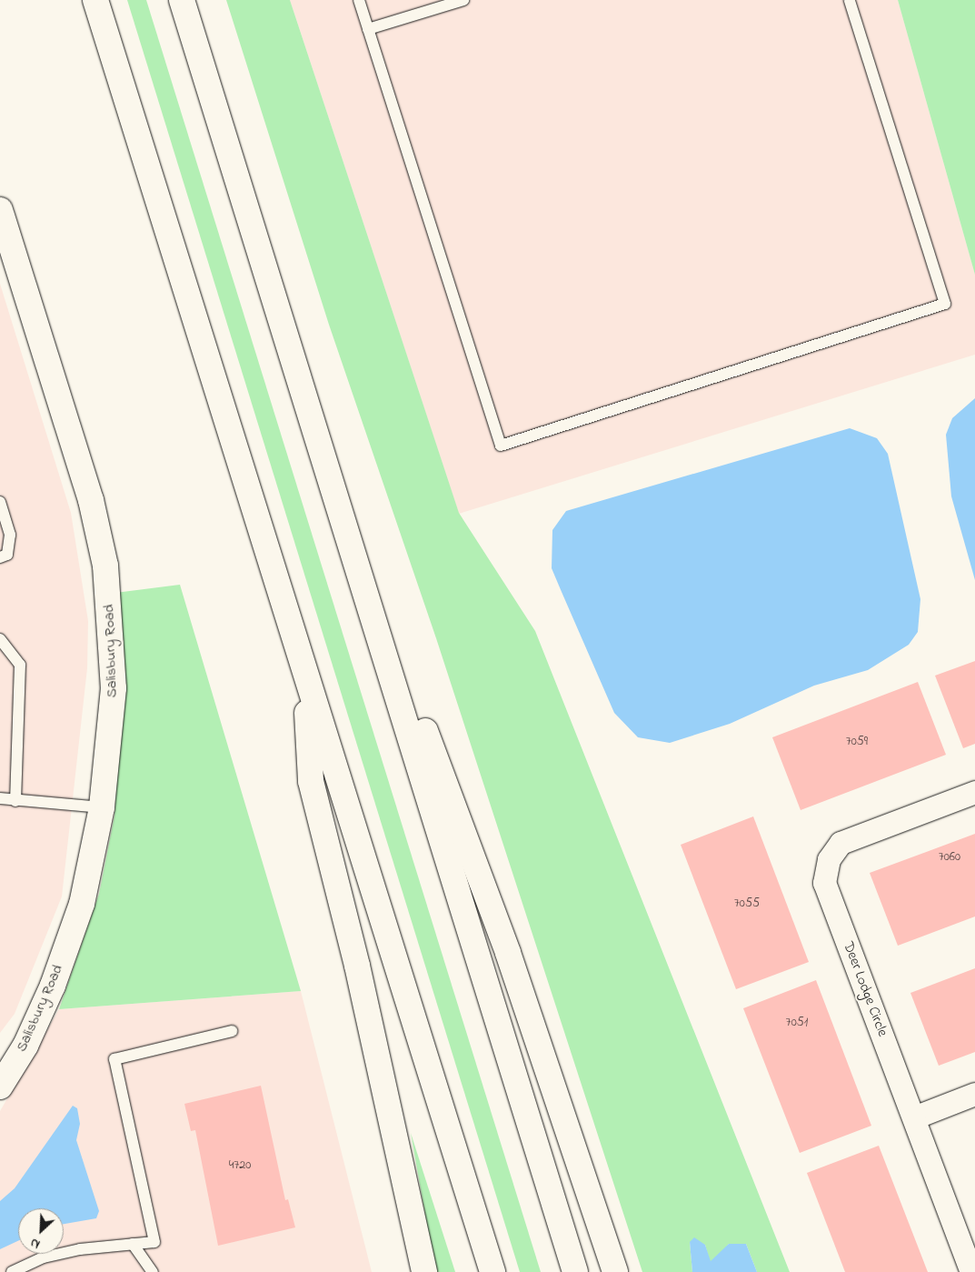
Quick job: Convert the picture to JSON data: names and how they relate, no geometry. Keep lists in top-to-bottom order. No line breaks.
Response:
{"streets":{"main road":["Salisbury Road"],"street":["Deer Lodge Circle"]},"house_numbers":["7059","7060","7055","7051","4720"],"north":"bottom left"}
